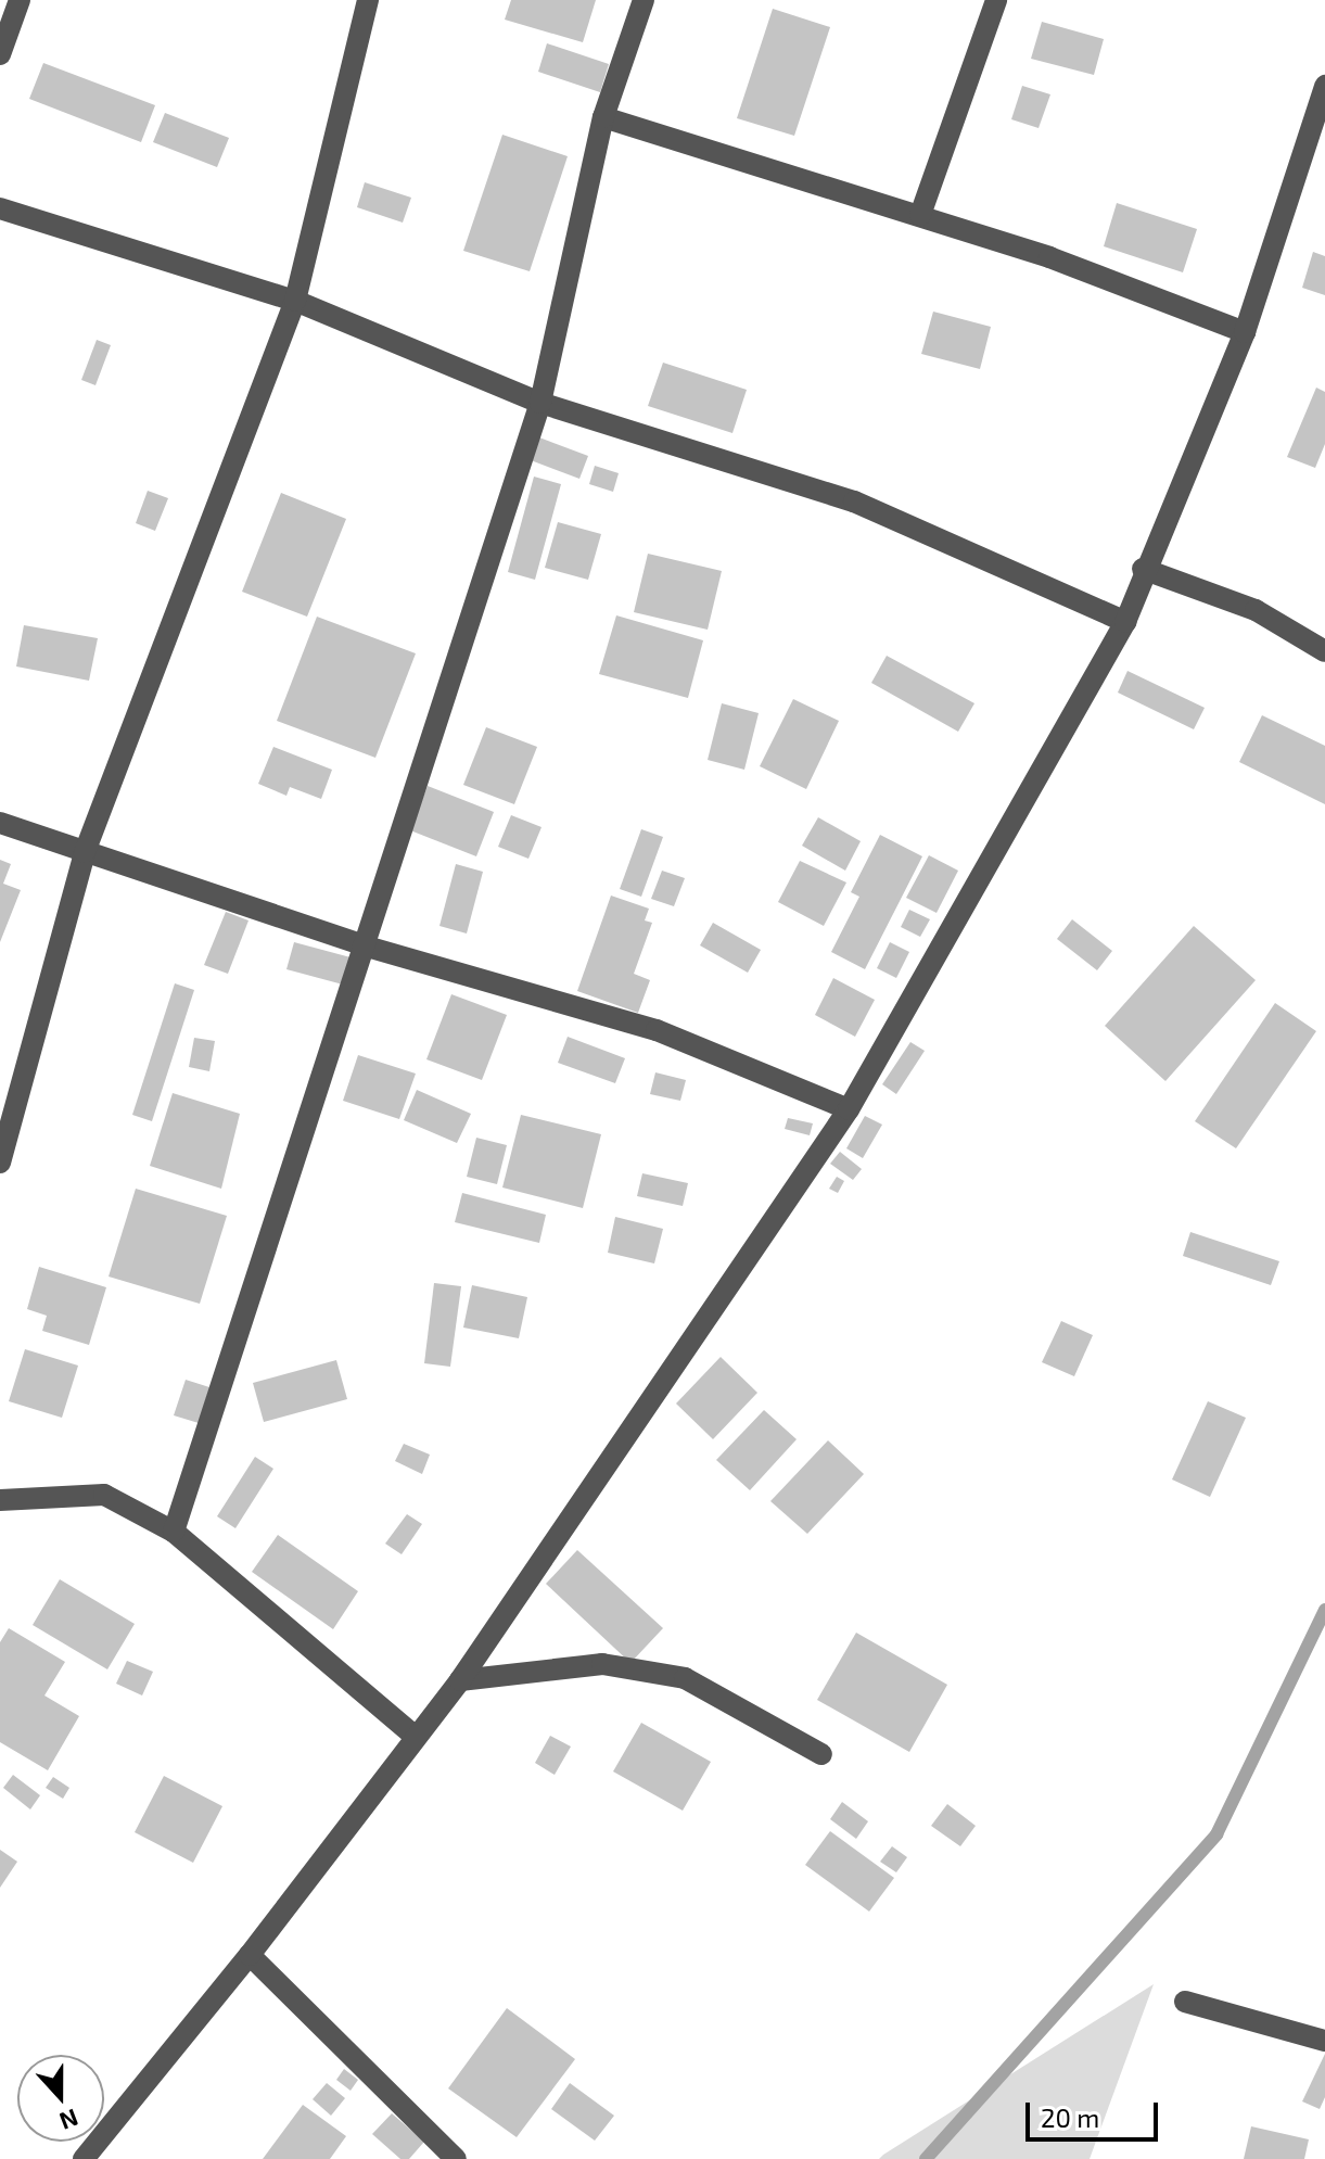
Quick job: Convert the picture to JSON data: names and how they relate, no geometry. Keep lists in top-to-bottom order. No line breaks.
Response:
{"scale_bar":"20 m","north":"bottom"}
